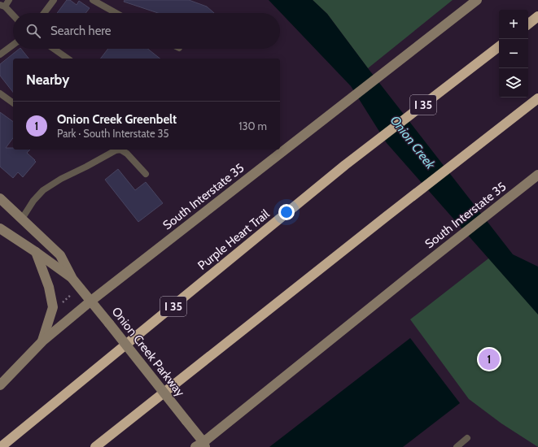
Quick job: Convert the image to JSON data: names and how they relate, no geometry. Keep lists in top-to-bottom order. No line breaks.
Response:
{"streets":{"highway":["I 35","Purple Heart Trail"],"main road":["South Interstate 35","Onion Creek Parkway"]},"crossings":[["South Interstate 35","Onion Creek Parkway"]],"water":["Onion Creek"],"page":{"map_buttons":["+","−"],"search":"Search here","heading":"Nearby","list":[{"mark":"1","name":"Onion Creek Greenbelt","note":"Park · South Interstate 35","value":"130 m"}],"pins":"1"}}
